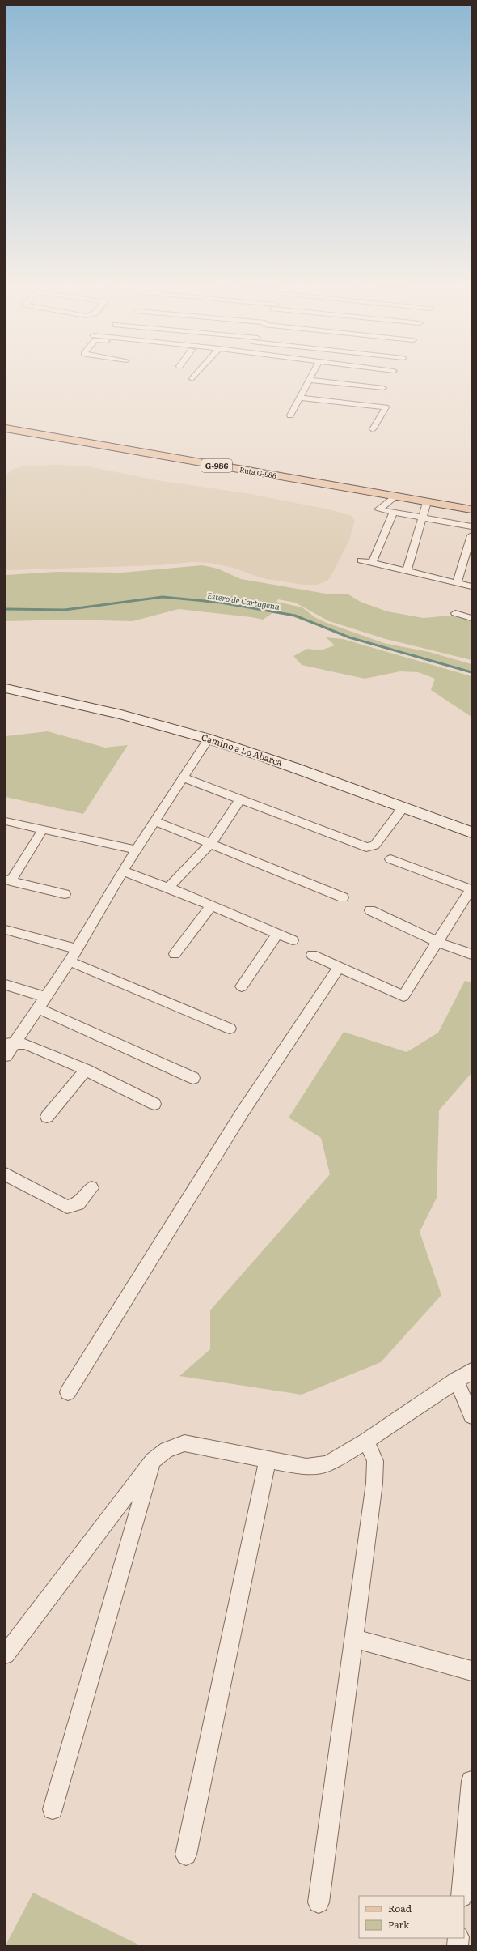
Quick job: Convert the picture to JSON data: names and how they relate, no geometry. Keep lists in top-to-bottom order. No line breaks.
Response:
{"streets":{"main road":["G-986","Ruta G-986","Camino a Lo Abarca"]},"water":["Estero de Cartagena"],"legend":["Road","Park"]}
